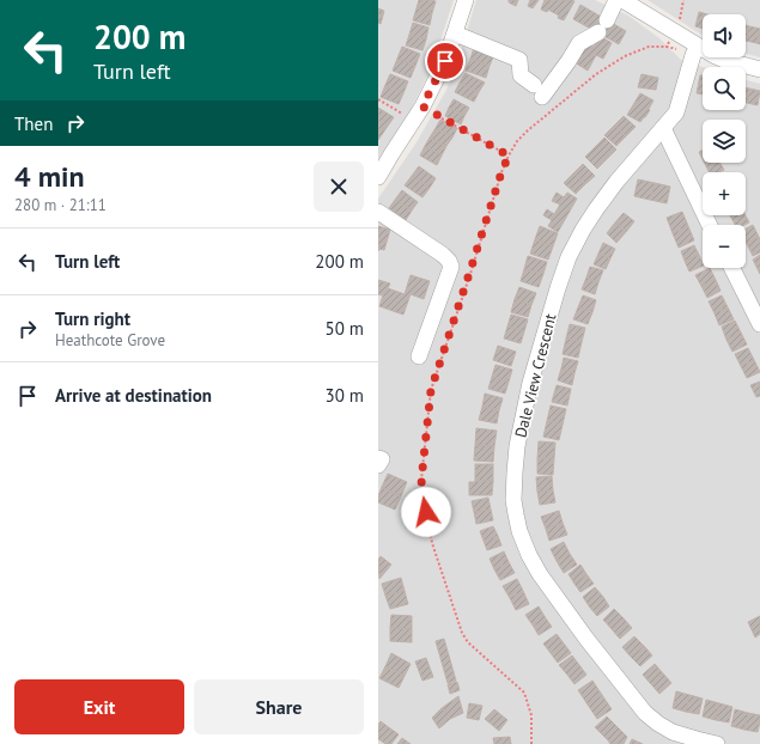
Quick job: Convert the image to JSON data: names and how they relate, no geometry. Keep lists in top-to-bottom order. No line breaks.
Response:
{"streets":{"street":["Dale View Crescent"]},"page":{"turn":["200 m","Turn left"],"map_buttons":["+","−"],"then":"Then","heading":["4 min","280 m · 21:11"],"list":[{"name":"Turn left","value":"200 m"},{"name":"Turn right","note":"Heathcote Grove","value":"50 m"},{"name":"Arrive at destination","value":"30 m"}],"buttons":["Exit","Share"]}}
